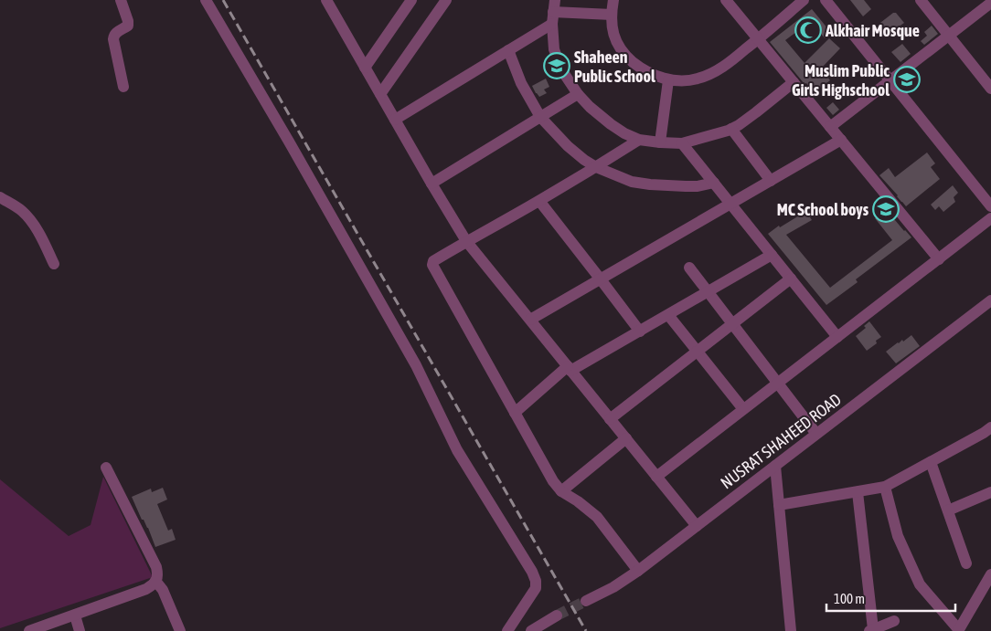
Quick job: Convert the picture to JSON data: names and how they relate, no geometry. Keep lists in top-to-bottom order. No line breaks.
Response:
{"streets":{"street":["NUSRAT SHAHEED ROAD"]},"places":{"mosque":["Alkhair Mosque"],"school or university":["Shaheen Public School","Muslim Public Girls Highschool","MC School boys"]},"scale_bar":"100 m"}
